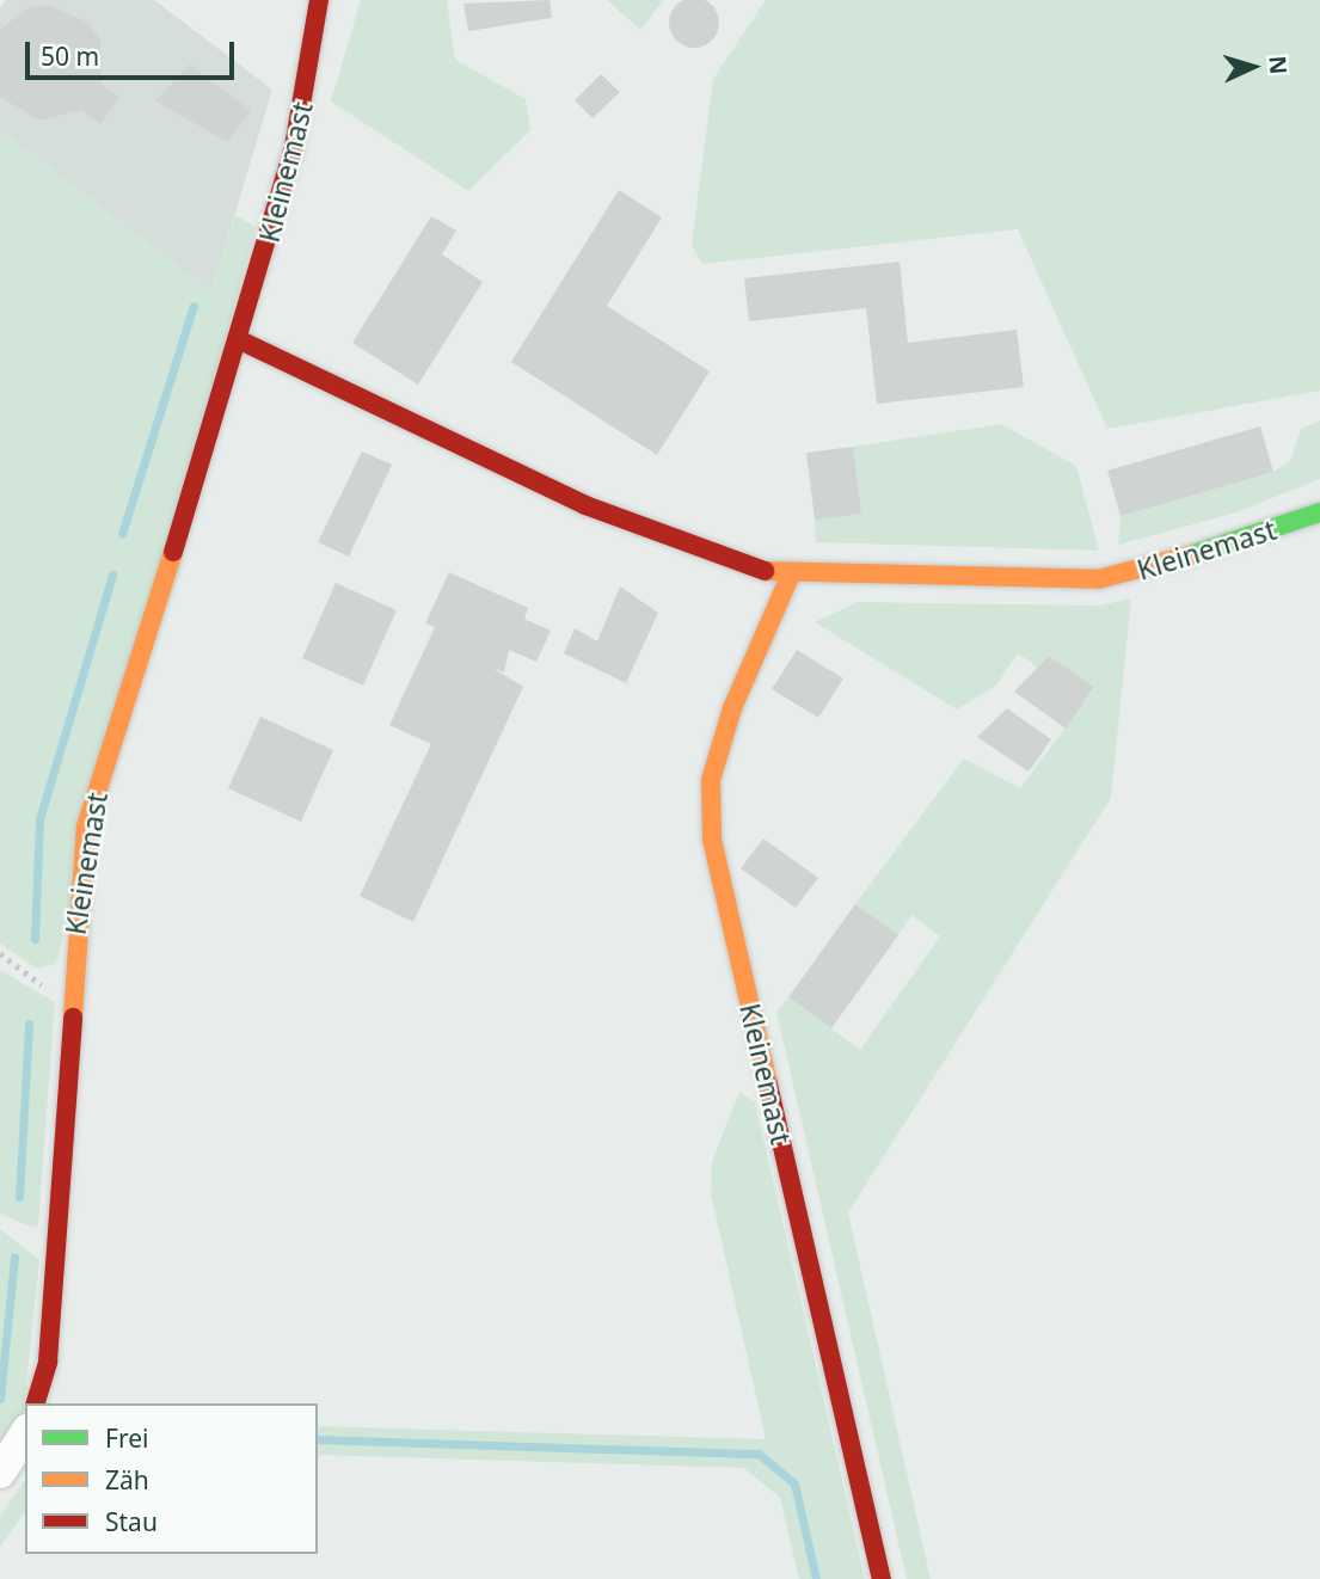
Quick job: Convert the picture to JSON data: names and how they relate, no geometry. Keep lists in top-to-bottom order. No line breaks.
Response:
{"streets":{"street":["Kleinemast"]},"legend":["Frei","Zäh","Stau"],"scale_bar":"50 m","north":"right"}
